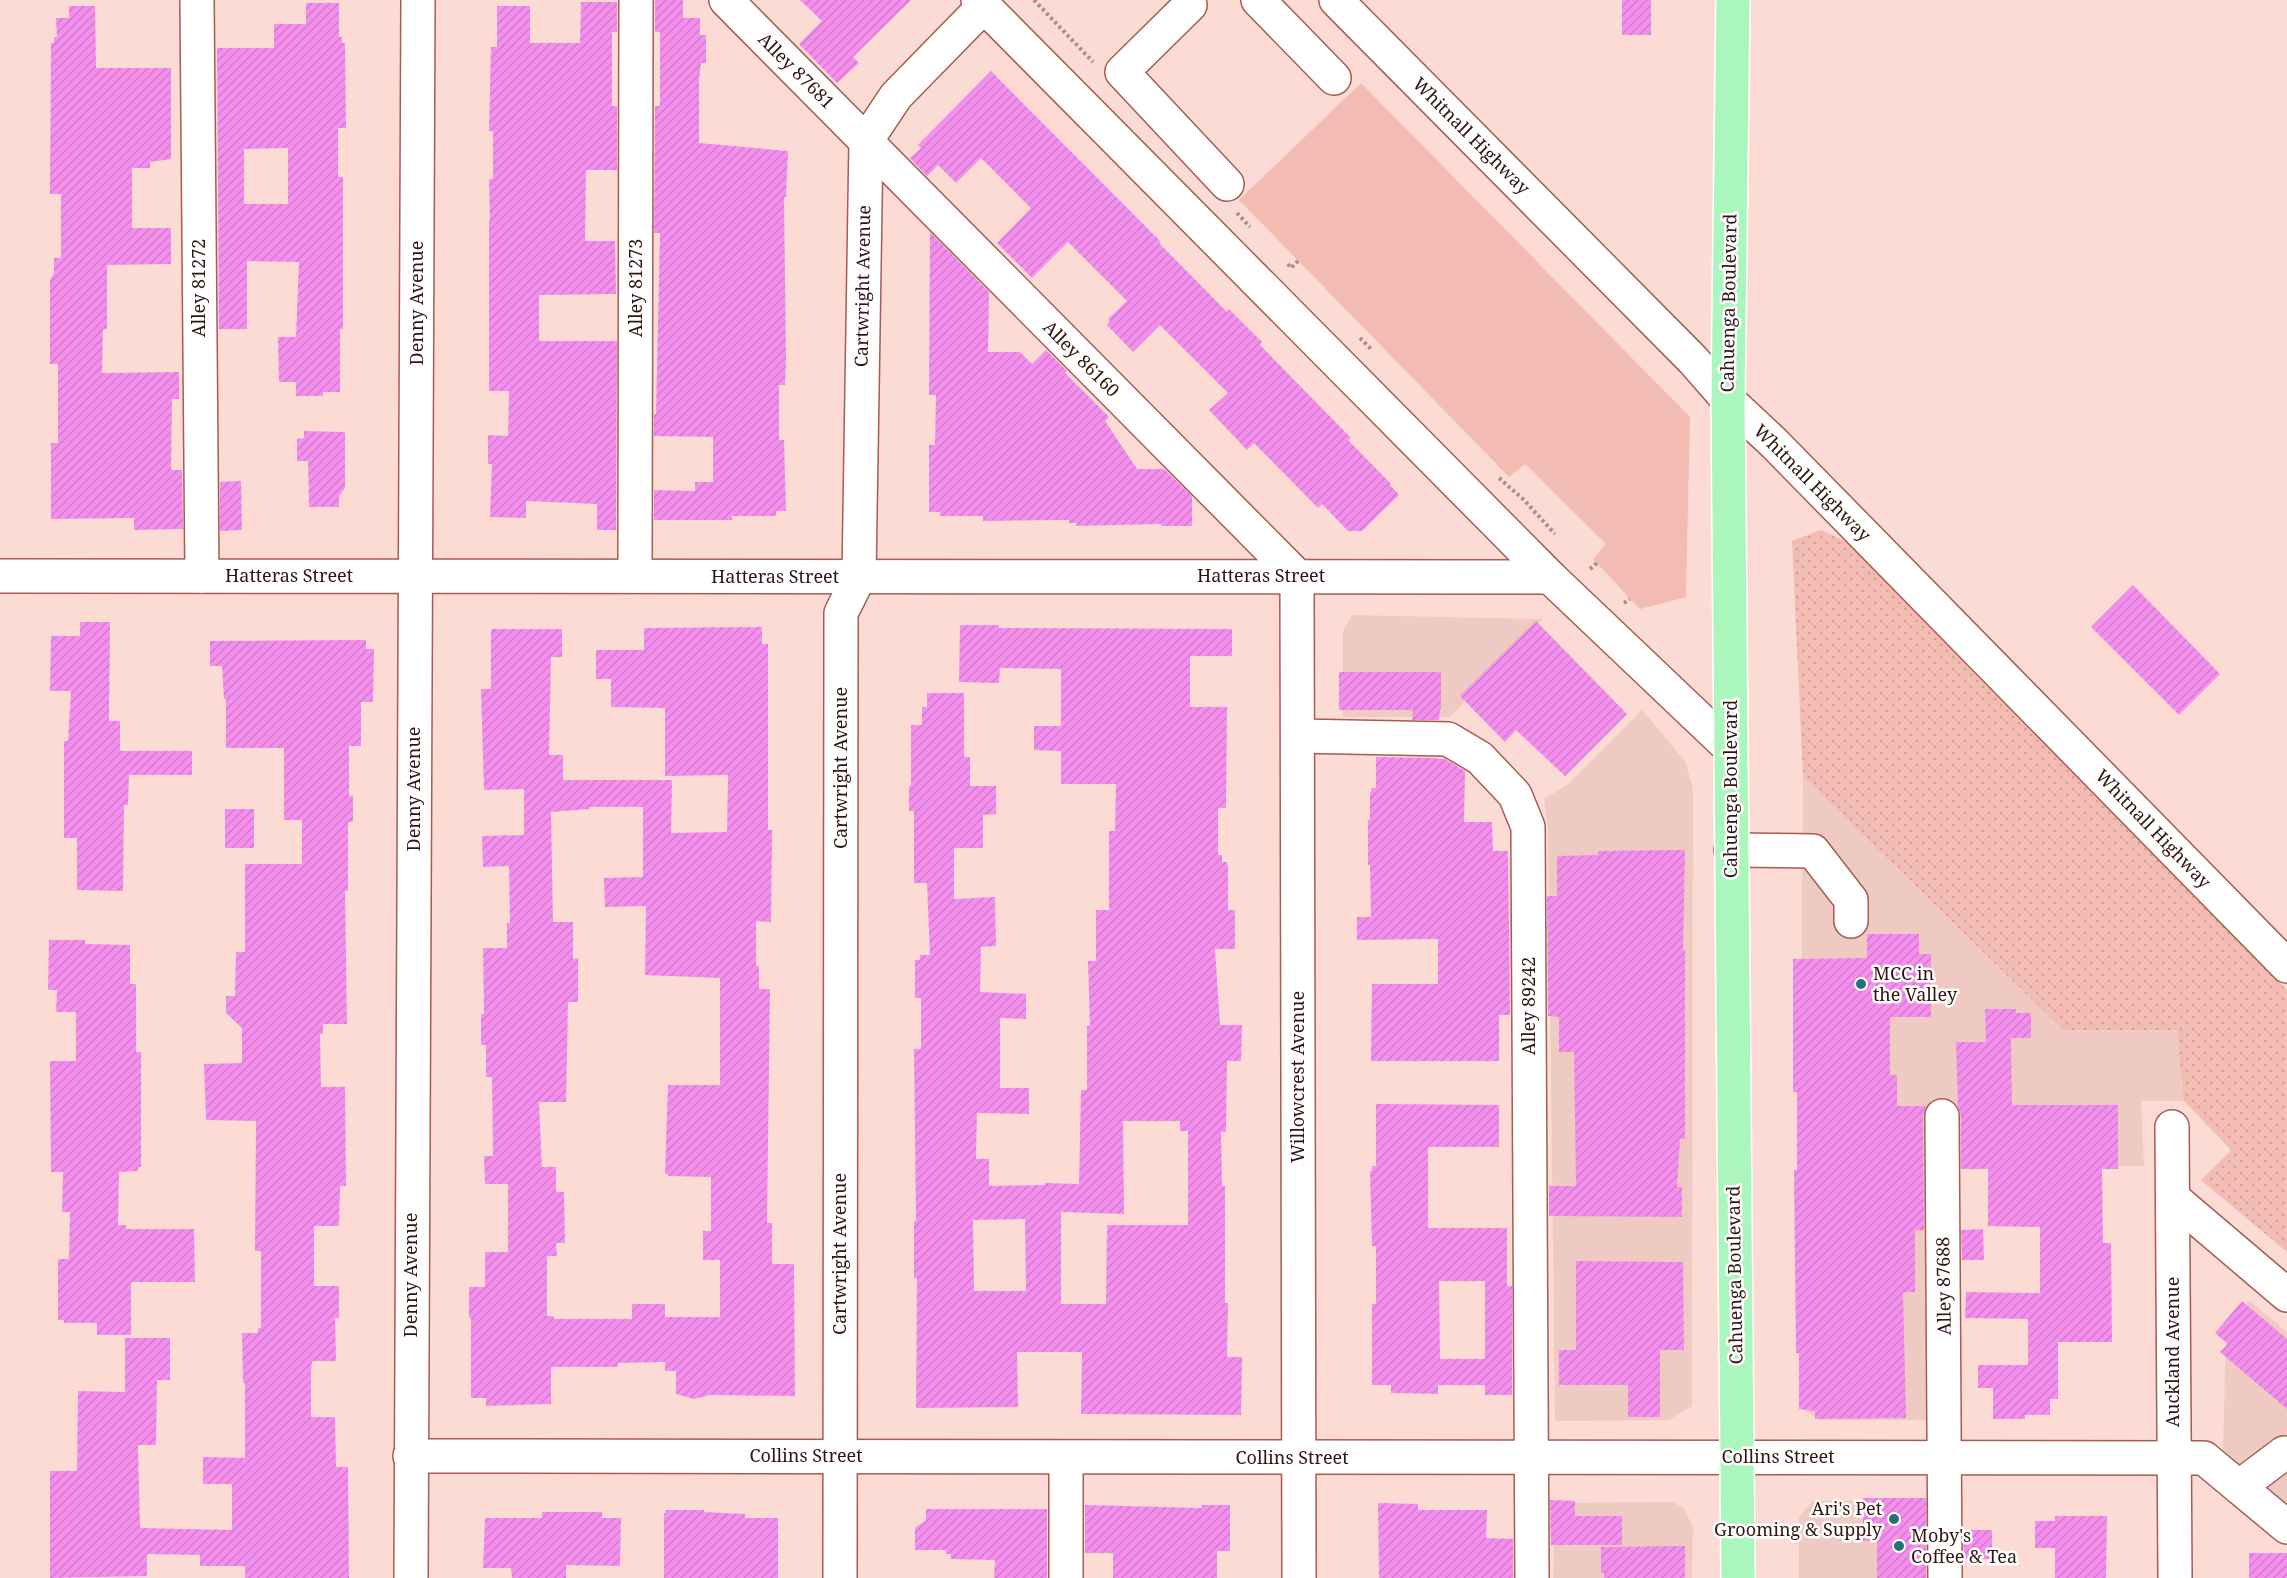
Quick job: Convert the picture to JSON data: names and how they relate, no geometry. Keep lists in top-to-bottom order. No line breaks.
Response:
{"streets":{"main road":["Cahuenga Boulevard"],"street":["Alley 87681","Whitnall Highway","Cartwright Avenue","Alley 81272","Alley 81273","Denny Avenue","Alley 86160","Hatteras Street","Alley 89242","Willowcrest Avenue","Alley 87688","Auckland Avenue","Collins Street"]},"crossings":[["Alley 87681","Cartwright Avenue"],["Alley 87681","Alley 86160"],["Whitnall Highway","Cahuenga Boulevard"],["Cartwright Avenue","Alley 86160"],["Cartwright Avenue","Hatteras Street"],["Cartwright Avenue","Collins Street"],["Alley 81272","Hatteras Street"],["Alley 81273","Hatteras Street"],["Denny Avenue","Hatteras Street"],["Denny Avenue","Collins Street"],["Cahuenga Boulevard","Collins Street"],["Alley 86160","Hatteras Street"],["Alley 86160","Willowcrest Avenue"],["Hatteras Street","Willowcrest Avenue"],["Alley 89242","Willowcrest Avenue"],["Alley 89242","Collins Street"],["Willowcrest Avenue","Collins Street"],["Alley 87688","Collins Street"],["Auckland Avenue","Collins Street"]],"places":["MCC in the Valley","Ari's Pet Grooming & Supply","Moby's Coffee & Tea"]}
